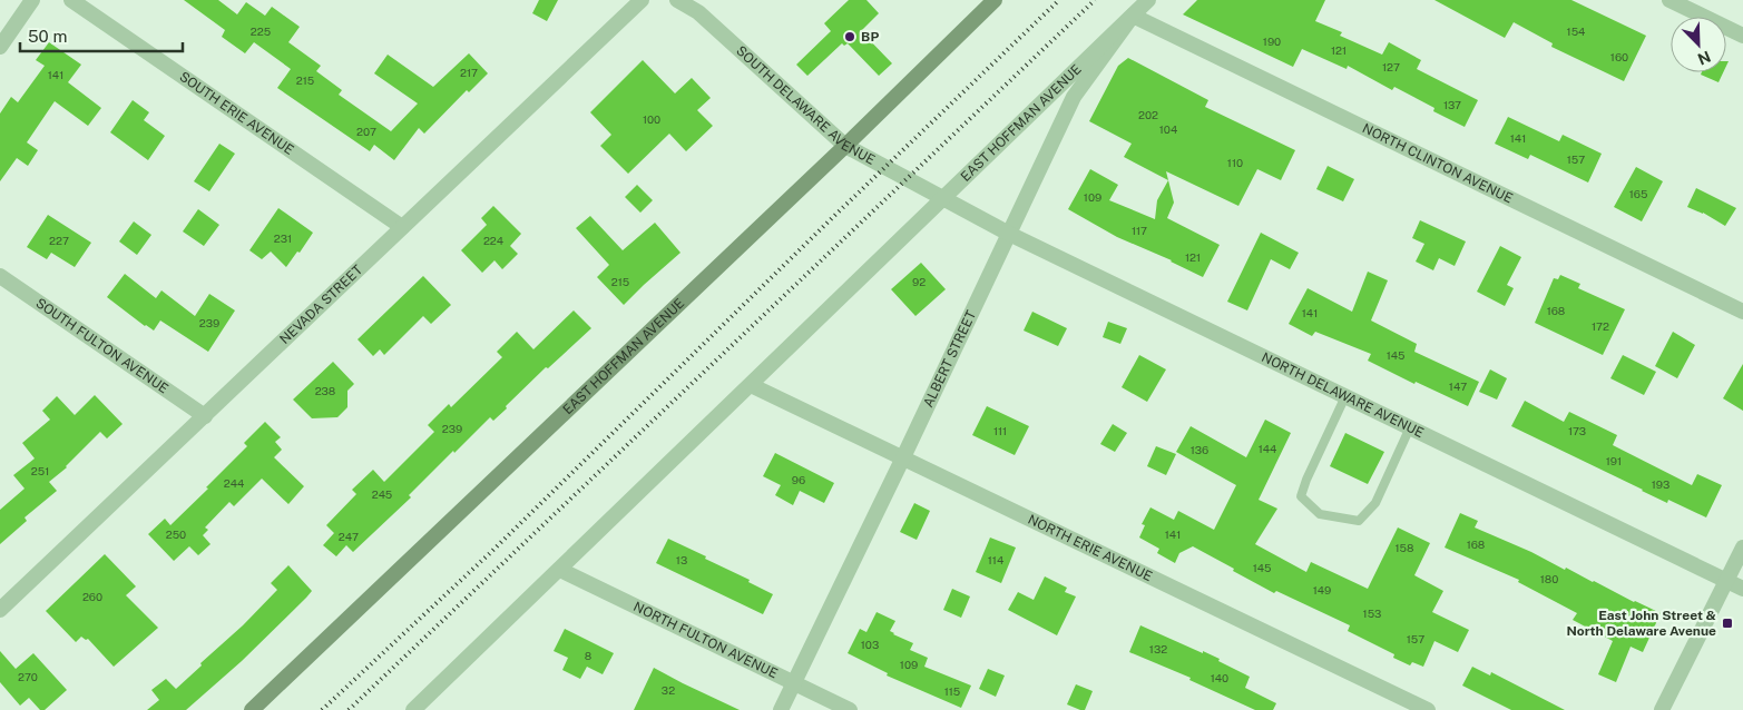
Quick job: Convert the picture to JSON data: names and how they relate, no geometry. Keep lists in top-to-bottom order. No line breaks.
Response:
{"streets":{"main road":["EAST HOFFMAN AVENUE"],"street":["SOUTH DELAWARE AVENUE","SOUTH ERIE AVENUE","NORTH CLINTON AVENUE","NEVADA STREET","SOUTH FULTON AVENUE","ALBERT STREET","NORTH DELAWARE AVENUE","NORTH ERIE AVENUE","NORTH FULTON AVENUE"]},"crossings":[["SOUTH DELAWARE AVENUE","EAST HOFFMAN AVENUE"],["SOUTH DELAWARE AVENUE","NORTH DELAWARE AVENUE"],["SOUTH ERIE AVENUE","NEVADA STREET"],["EAST HOFFMAN AVENUE","NORTH CLINTON AVENUE"],["EAST HOFFMAN AVENUE","ALBERT STREET"],["EAST HOFFMAN AVENUE","NORTH DELAWARE AVENUE"],["EAST HOFFMAN AVENUE","NORTH ERIE AVENUE"],["EAST HOFFMAN AVENUE","NORTH FULTON AVENUE"],["NORTH CLINTON AVENUE","ALBERT STREET"],["NEVADA STREET","SOUTH FULTON AVENUE"],["ALBERT STREET","NORTH DELAWARE AVENUE"],["ALBERT STREET","NORTH ERIE AVENUE"],["ALBERT STREET","NORTH FULTON AVENUE"]],"places":{"other":["BP"],"transit":["East John Street & North Delaware Avenue"]},"house_numbers":["225","154","190","121","160","127","217","141","215","137","202","100","104","207","141","157","110","165","109","117","231","227","224","121","215","92","168","141","239","172","145","147","238","239","111","173","144","136","191","251","96","244","193","245","250","141","247","168","158","13","114","145","180","149","260","153","157","103","132","8","109","270","140","32","115"],"scale_bar":"50 m","north":"bottom right"}
